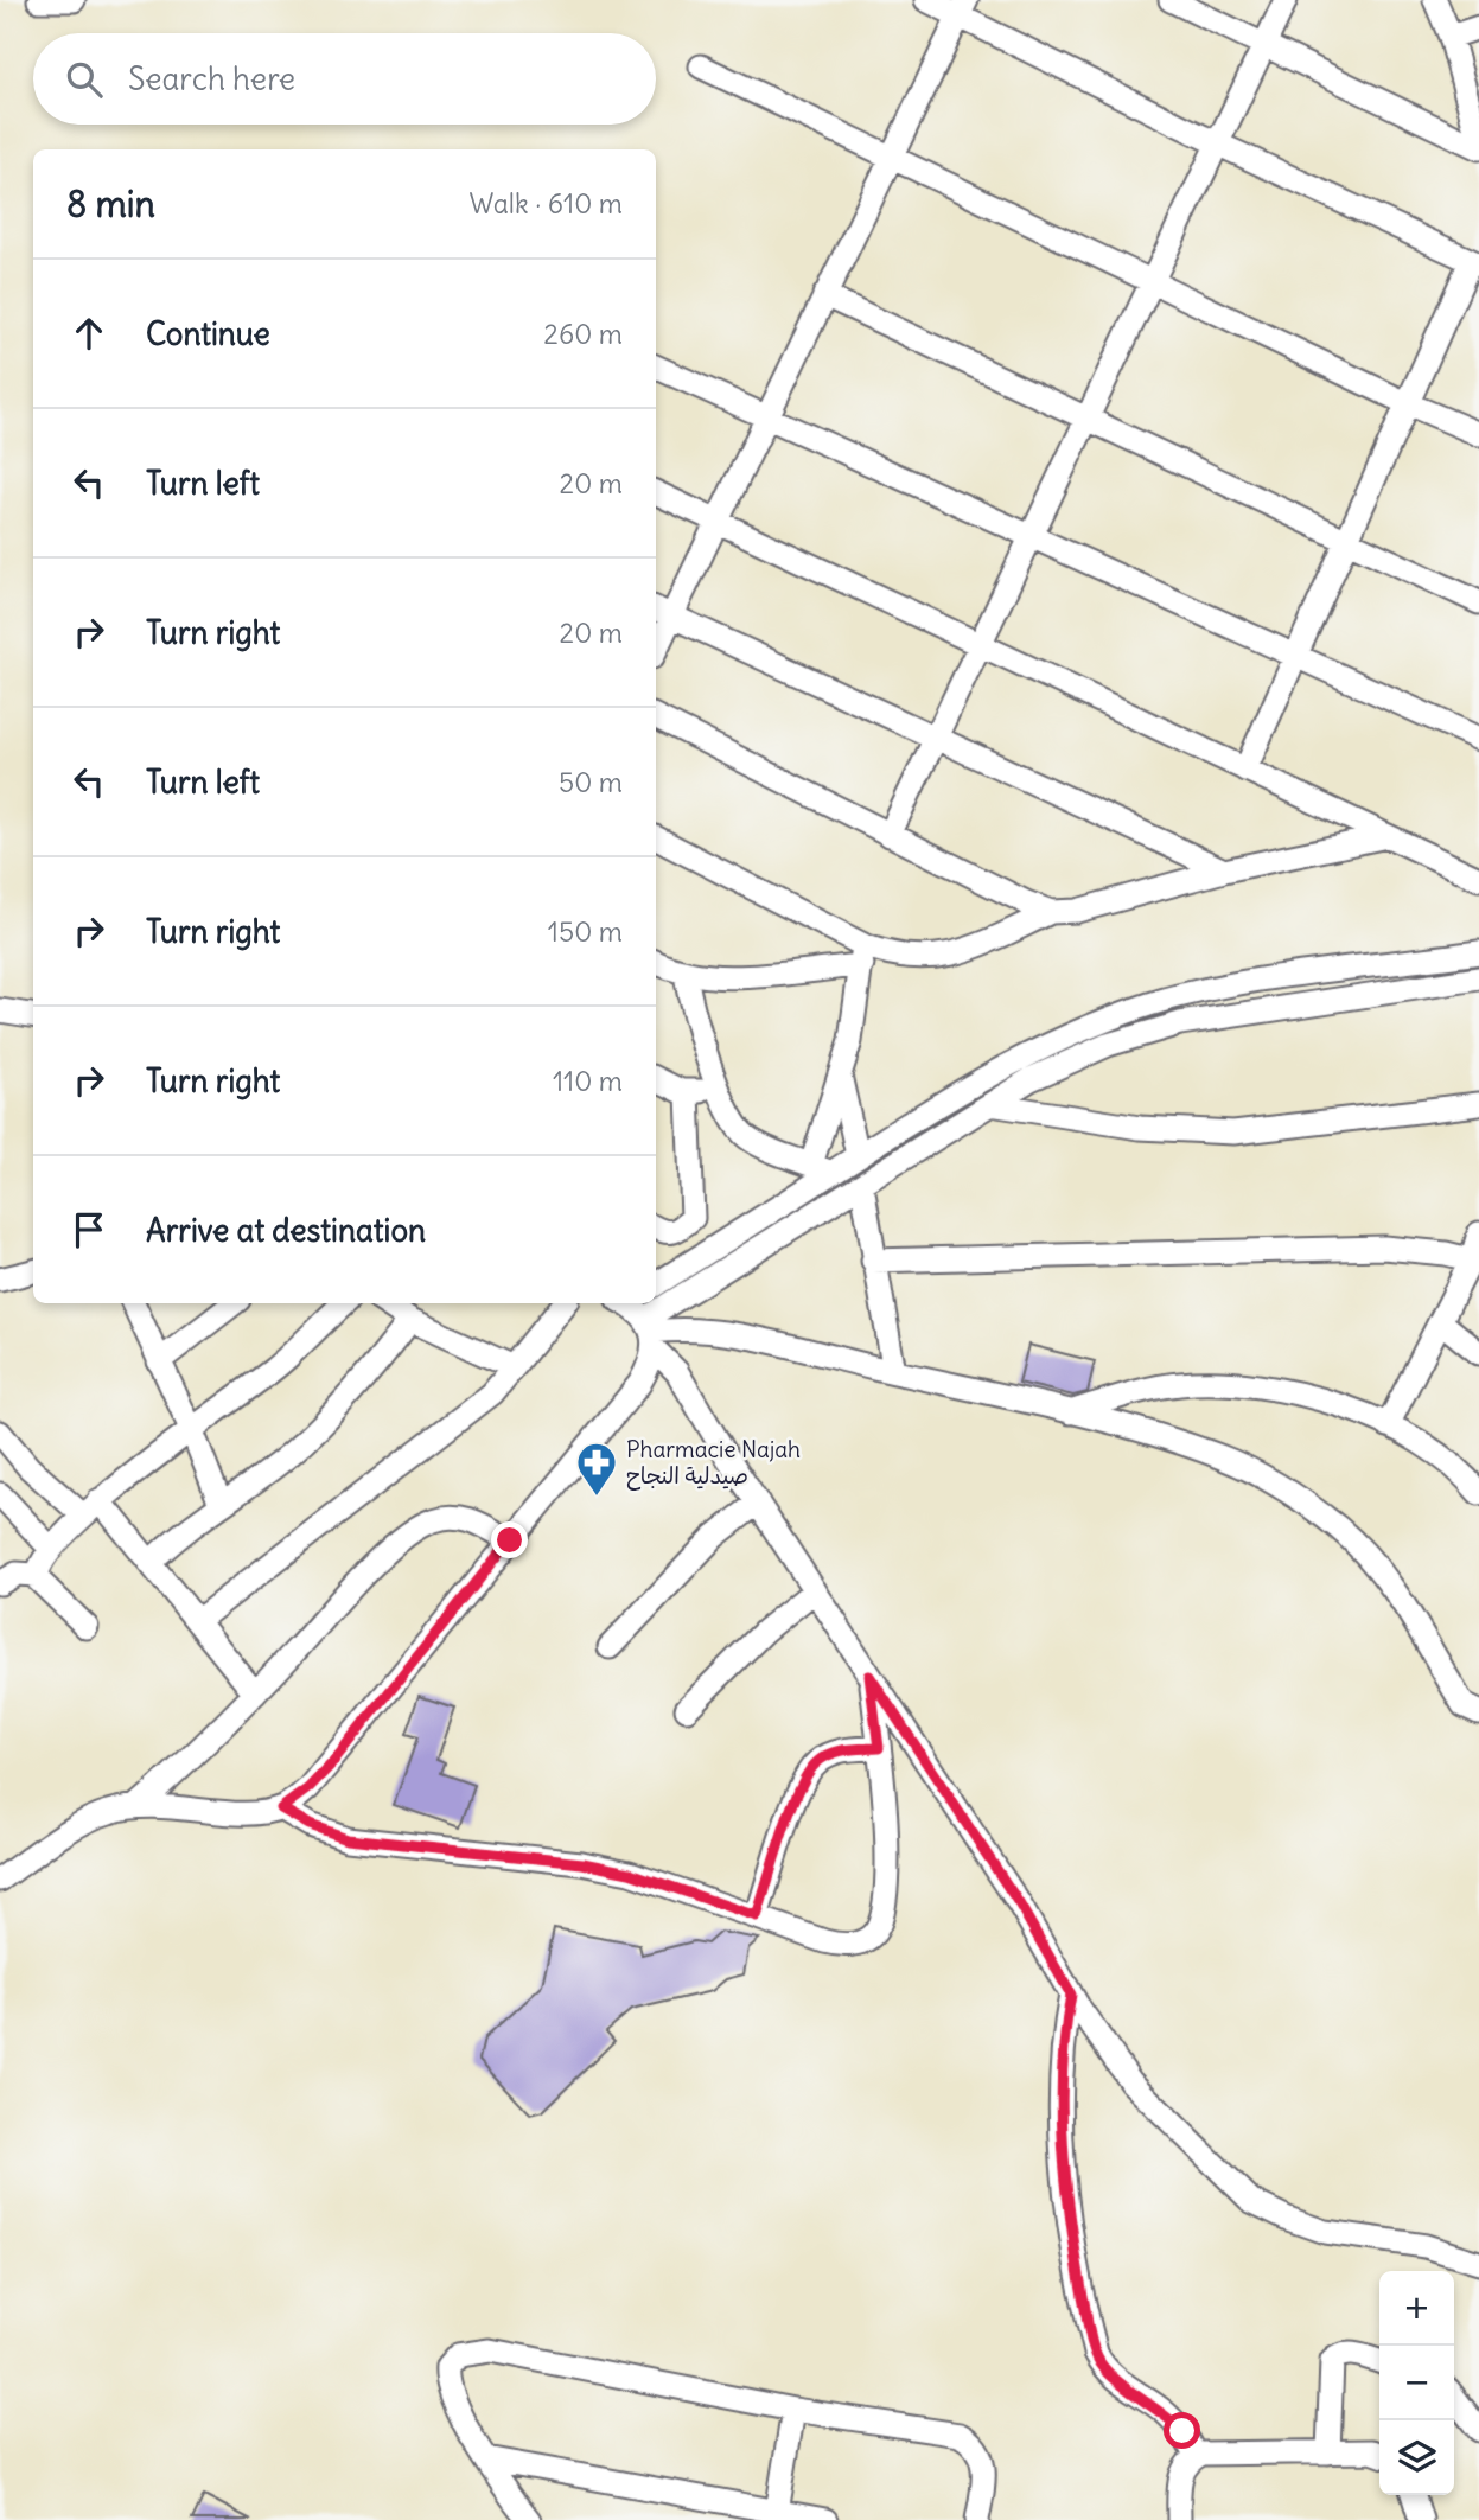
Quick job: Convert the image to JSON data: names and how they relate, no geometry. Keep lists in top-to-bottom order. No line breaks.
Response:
{"places":{"pharmacy":["Pharmacie Najah صيدلية النجاح"]},"page":{"search":"Search here","heading":["8 min","Walk · 610 m"],"list":[["Continue","260 m"],["Turn left","20 m"],["Turn right","20 m"],["Turn left","50 m"],["Turn right","150 m"],["Turn right","110 m"],"Arrive at destination"],"map_buttons":["+","−"]}}
